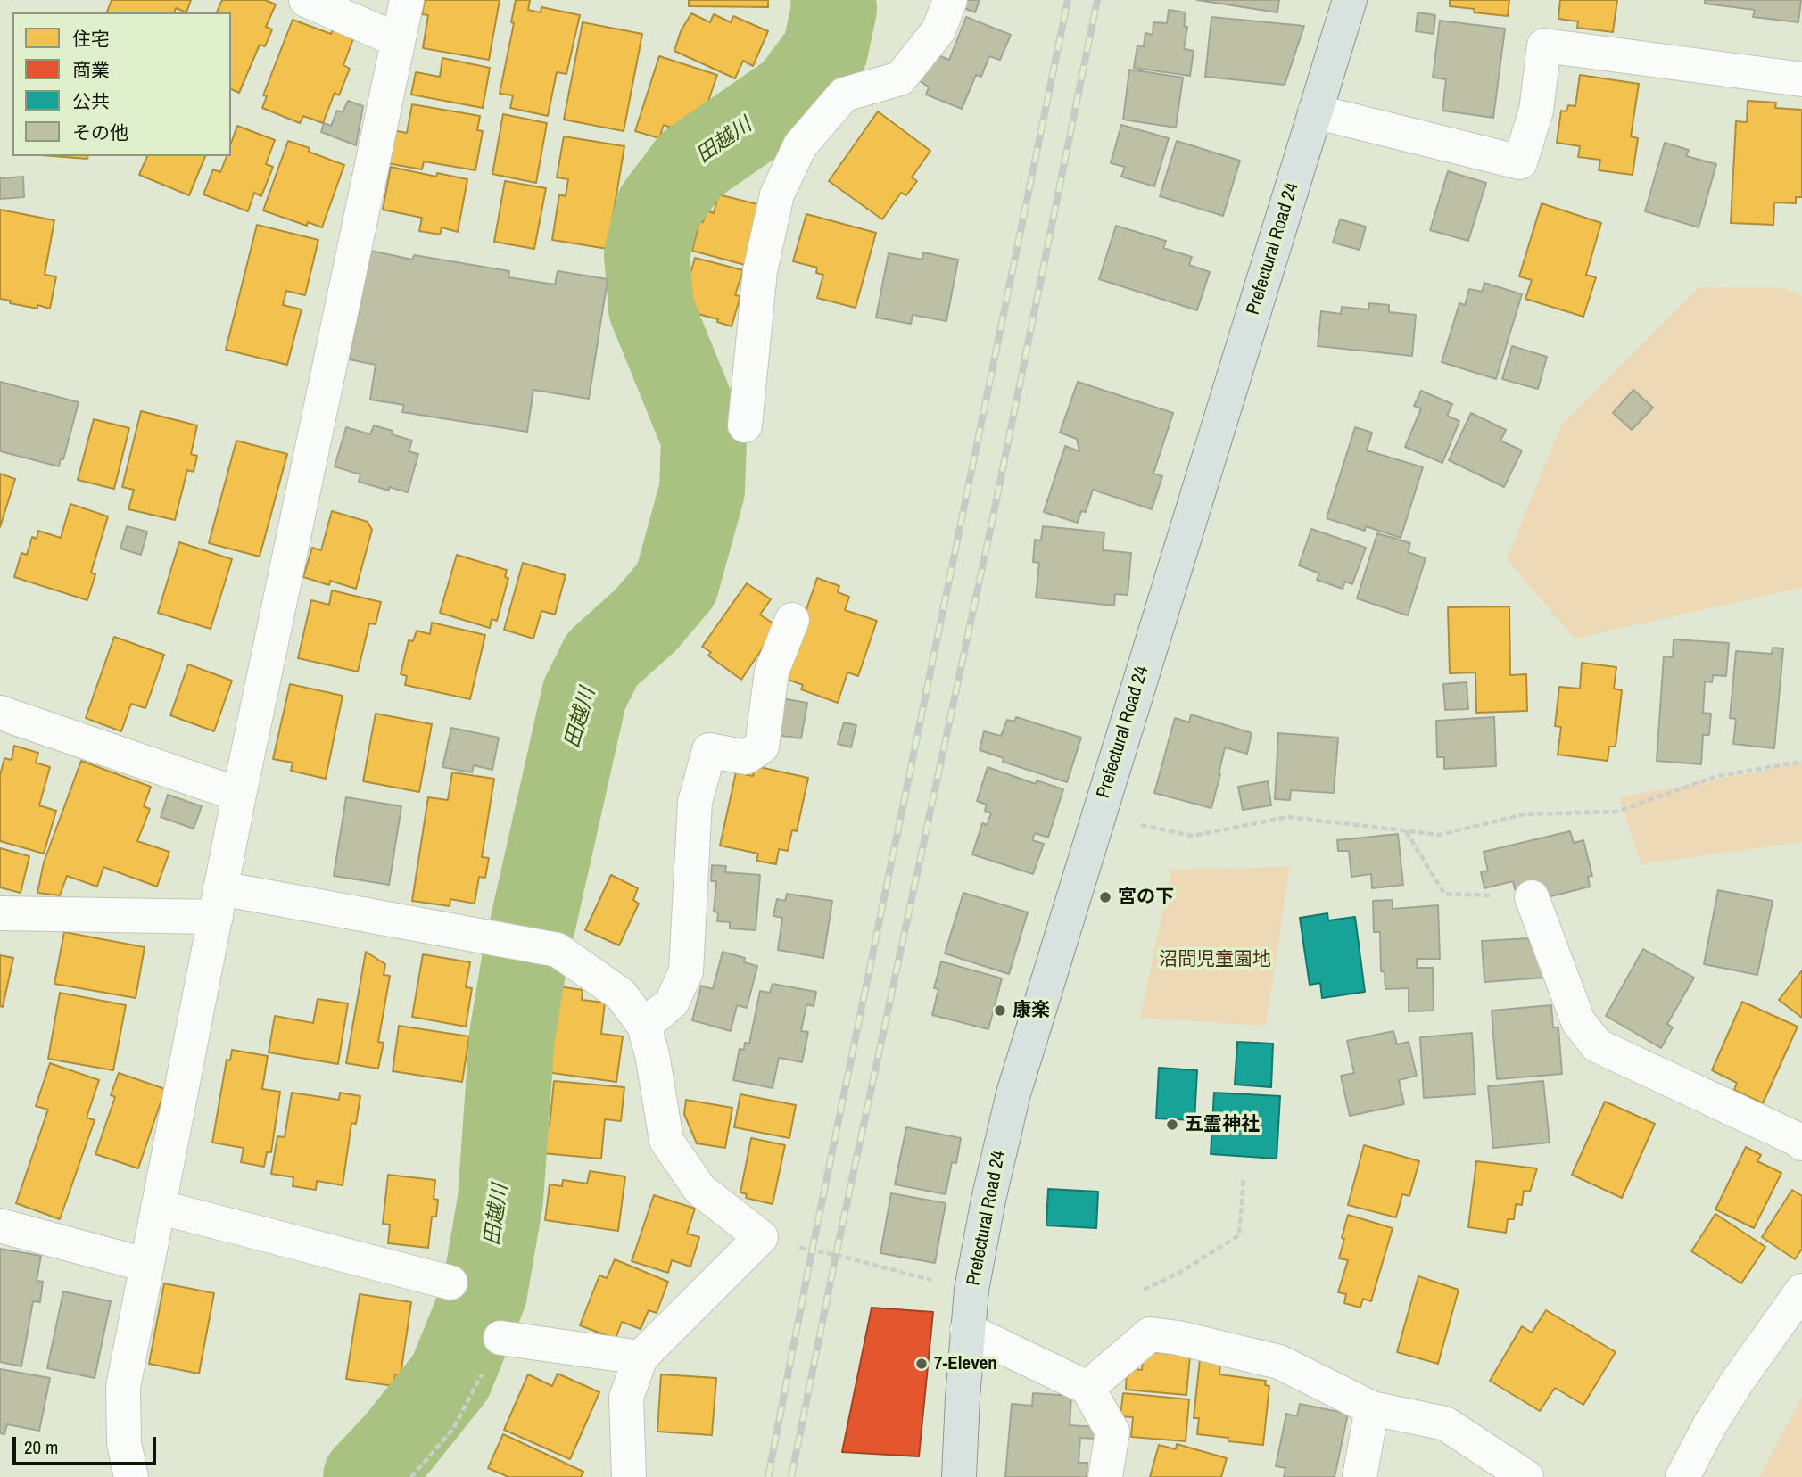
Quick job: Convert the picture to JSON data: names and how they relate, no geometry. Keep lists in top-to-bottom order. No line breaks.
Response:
{"streets":{"main road":["Prefectural Road 24"]},"water":["田越川"],"parks":["沼間児童園地"],"places":["宮の下","康楽","五霊神社","7-Eleven"],"legend":["住宅","商業","公共","その他"],"scale_bar":"20 m"}
